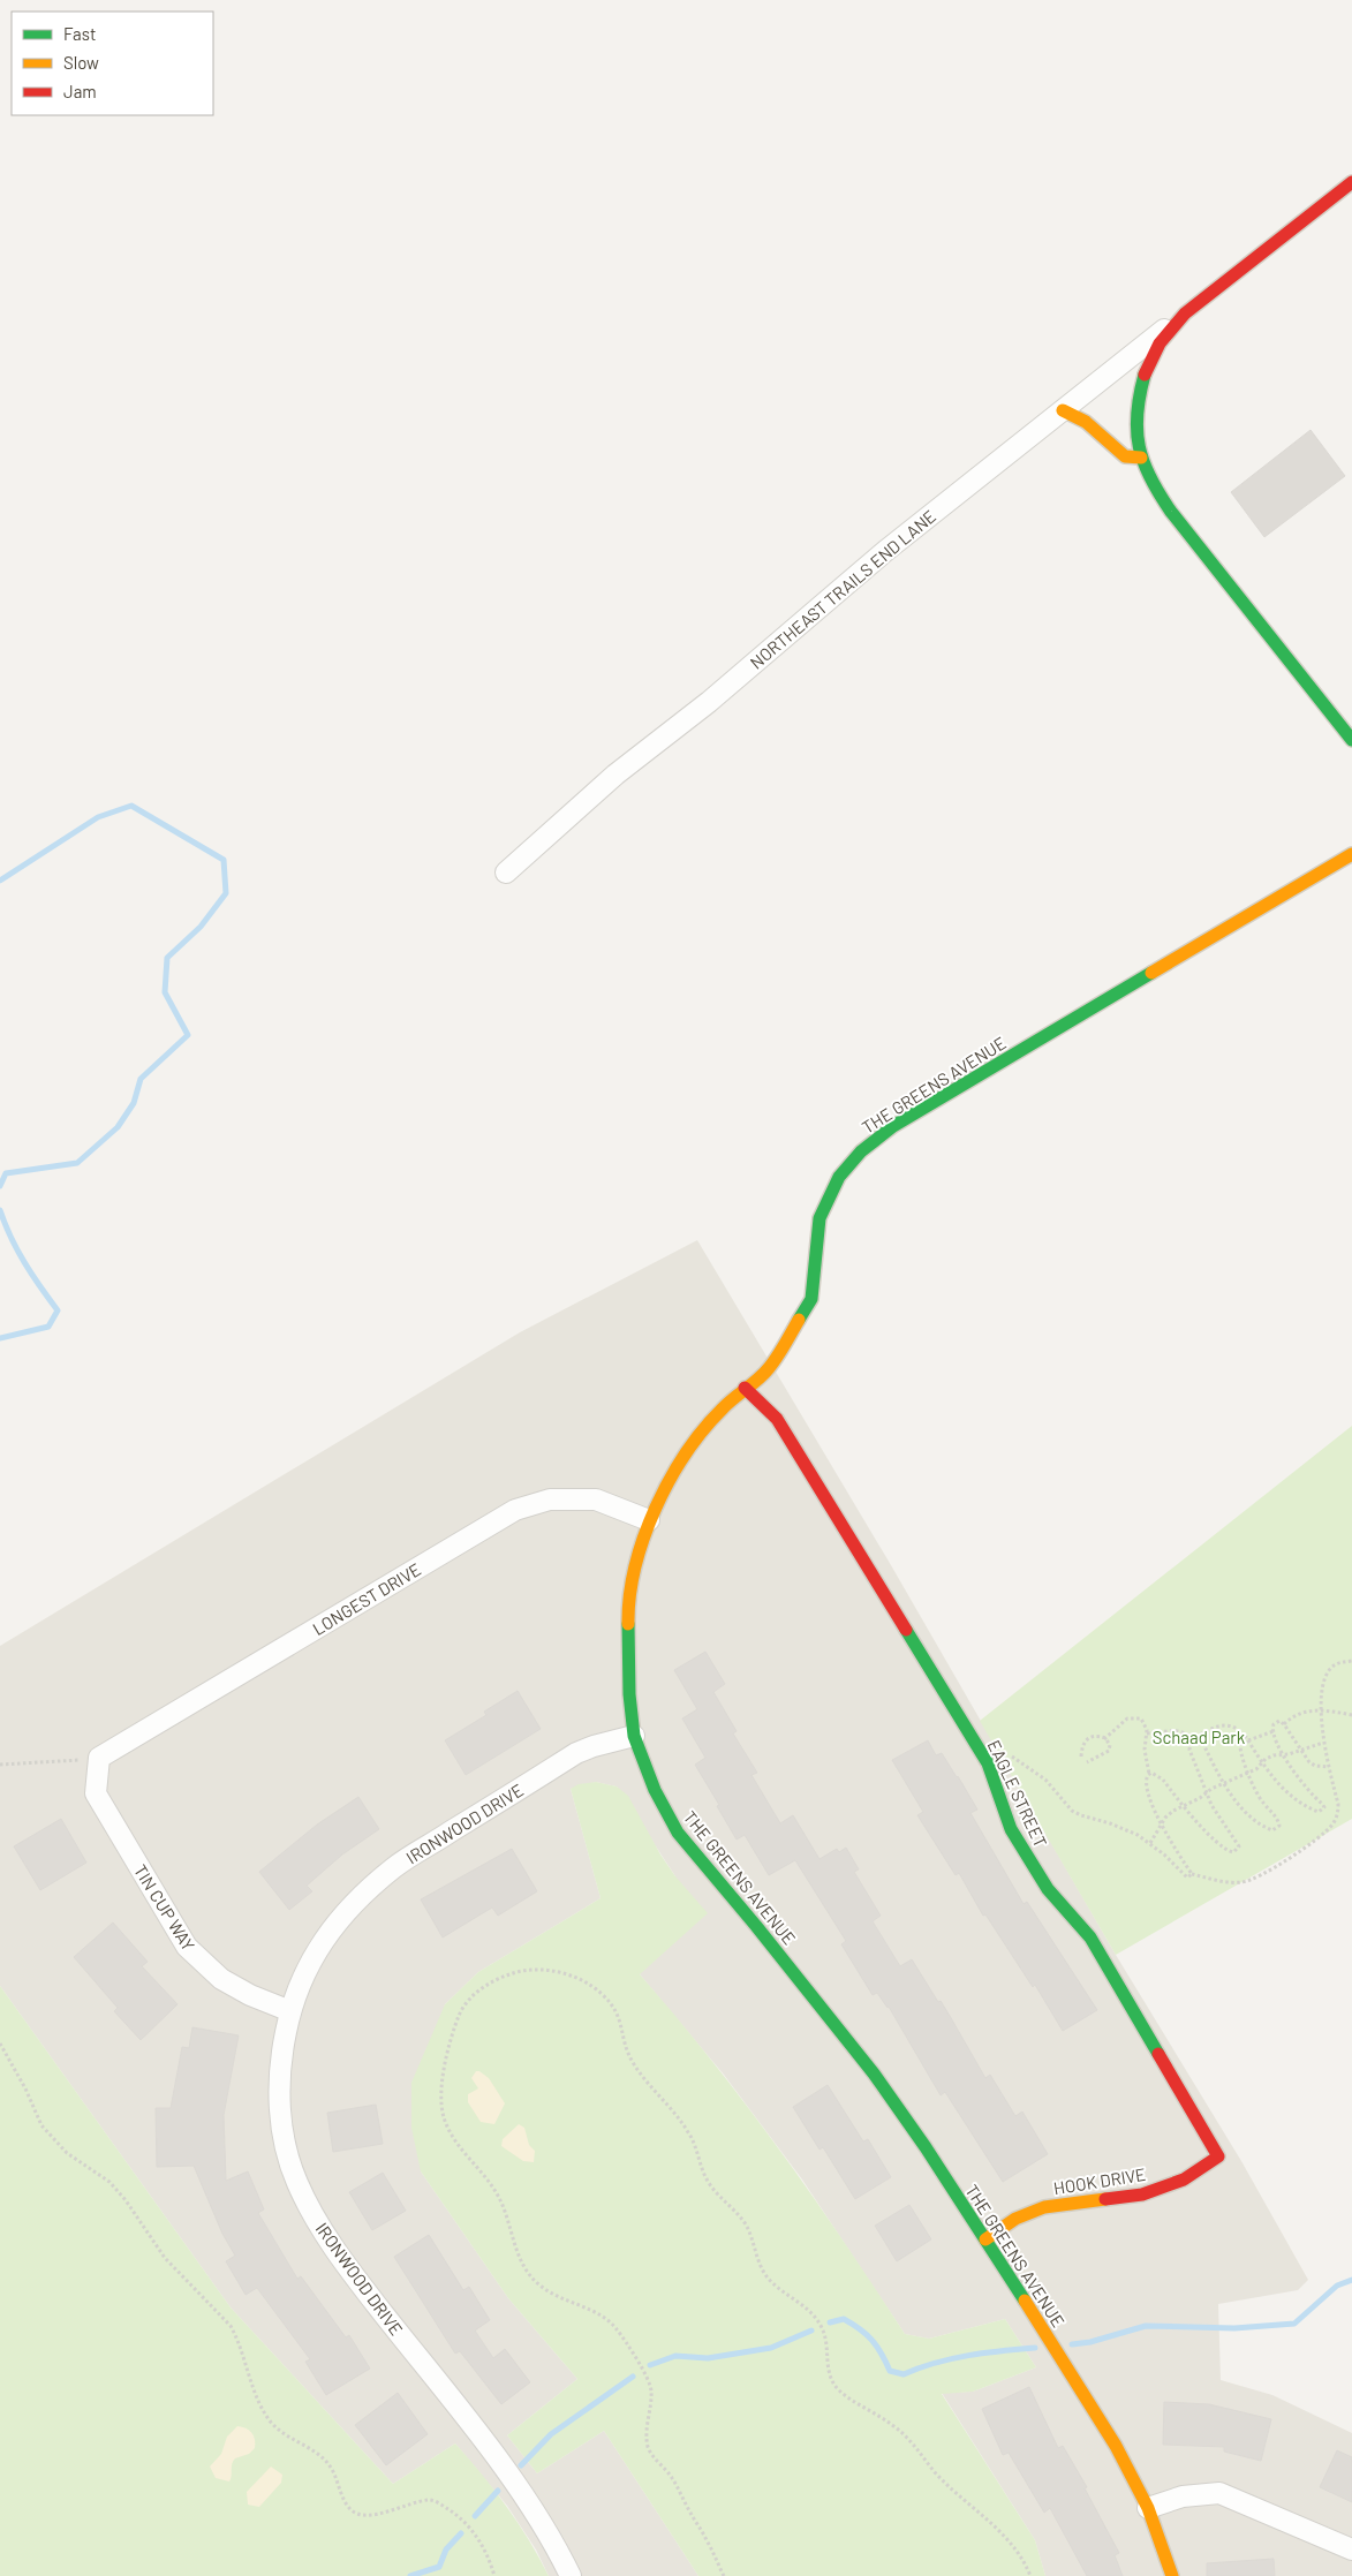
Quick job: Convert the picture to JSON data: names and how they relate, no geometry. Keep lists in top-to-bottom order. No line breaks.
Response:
{"streets":{"street":["NORTHEAST TRAILS END LANE","THE GREENS AVENUE","LONGEST DRIVE","EAGLE STREET","IRONWOOD DRIVE","TIN CUP WAY","HOOK DRIVE"]},"crossings":[["THE GREENS AVENUE","LONGEST DRIVE"],["THE GREENS AVENUE","EAGLE STREET"],["THE GREENS AVENUE","IRONWOOD DRIVE"],["THE GREENS AVENUE","HOOK DRIVE"],["LONGEST DRIVE","TIN CUP WAY"],["EAGLE STREET","HOOK DRIVE"],["IRONWOOD DRIVE","TIN CUP WAY"]],"parks":["Schaad Park"],"legend":["Fast","Slow","Jam"]}
